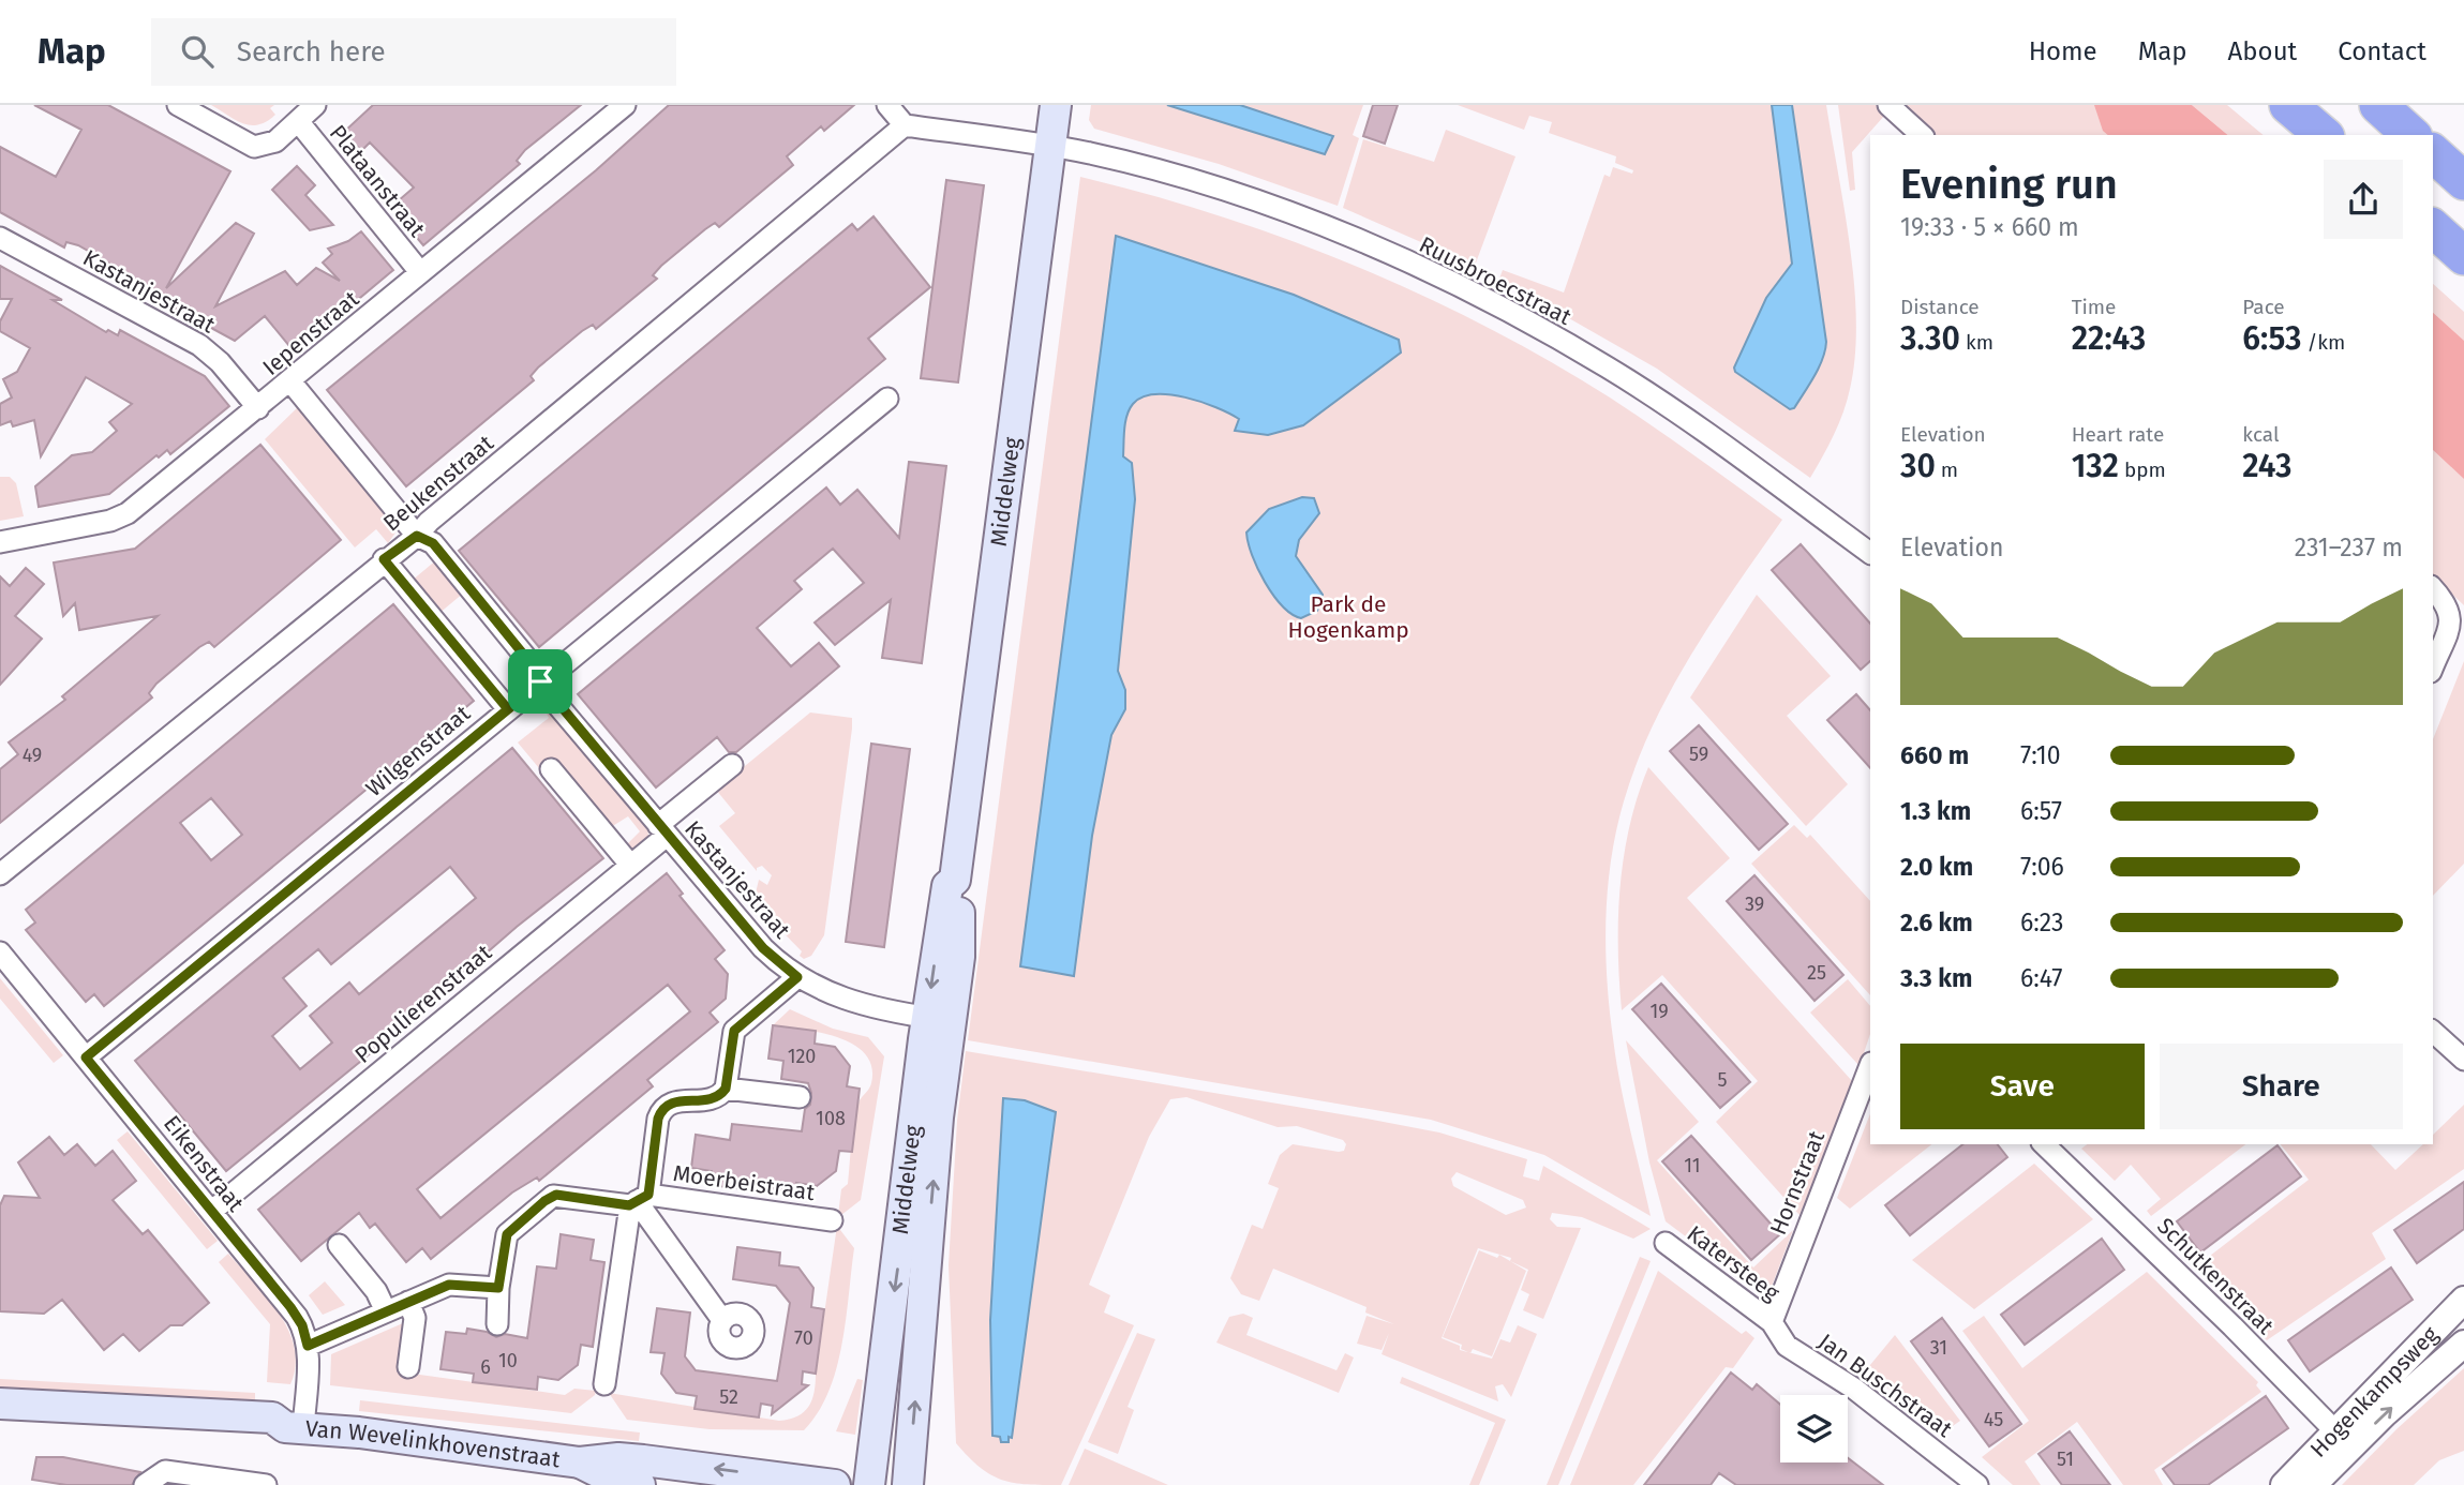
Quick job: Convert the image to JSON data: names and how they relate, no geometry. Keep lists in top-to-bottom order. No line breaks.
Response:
{"streets":{"main road":["Middelweg","Van Wevelinkhovenstraat"],"street":["Plataanstraat","Ruusbroecstraat","Kastanjestraat","Iepenstraat","Beukenstraat","Wilgenstraat","Populierenstraat","Eikenstraat","Moerbeistraat","Hornstraat","Katersteeg","Schutkenstraat","Jan Buschstraat","Hogenkampsweg"]},"crossings":[["Plataanstraat","Iepenstraat"],["Ruusbroecstraat","Beukenstraat"],["Ruusbroecstraat","Middelweg"],["Kastanjestraat","Iepenstraat"],["Kastanjestraat","Beukenstraat"],["Kastanjestraat","Middelweg"],["Kastanjestraat","Wilgenstraat"],["Kastanjestraat","Populierenstraat"],["Wilgenstraat","Eikenstraat"],["Populierenstraat","Eikenstraat"],["Eikenstraat","Van Wevelinkhovenstraat"],["Hornstraat","Katersteeg"],["Hornstraat","Jan Buschstraat"],["Katersteeg","Jan Buschstraat"],["Schutkenstraat","Hogenkampsweg"]],"parks":["Park de Hogenkamp"],"house_numbers":["59","49","39","25","19","120","5","108","11","70","31","10","6","52","45","51"],"page":{"header":"Map","search":"Search here","nav":["Home","Map","About","Contact"],"heading":["Evening run","19:33 · 5 × 660 m"],"stats":[["Distance","3.30 km"],["Time","22:43"],["Pace","6:53 /km"],["Elevation","30 m"],["Heart rate","132 bpm"],["kcal","243"]],"chart":["Elevation","231–237 m"],"list":[{"name":"660 m","note":"7:10"},{"name":"1.3 km","note":"6:57"},{"name":"2.0 km","note":"7:06"},{"name":"2.6 km","note":"6:23"},{"name":"3.3 km","note":"6:47"}],"buttons":["Save","Share"]}}
